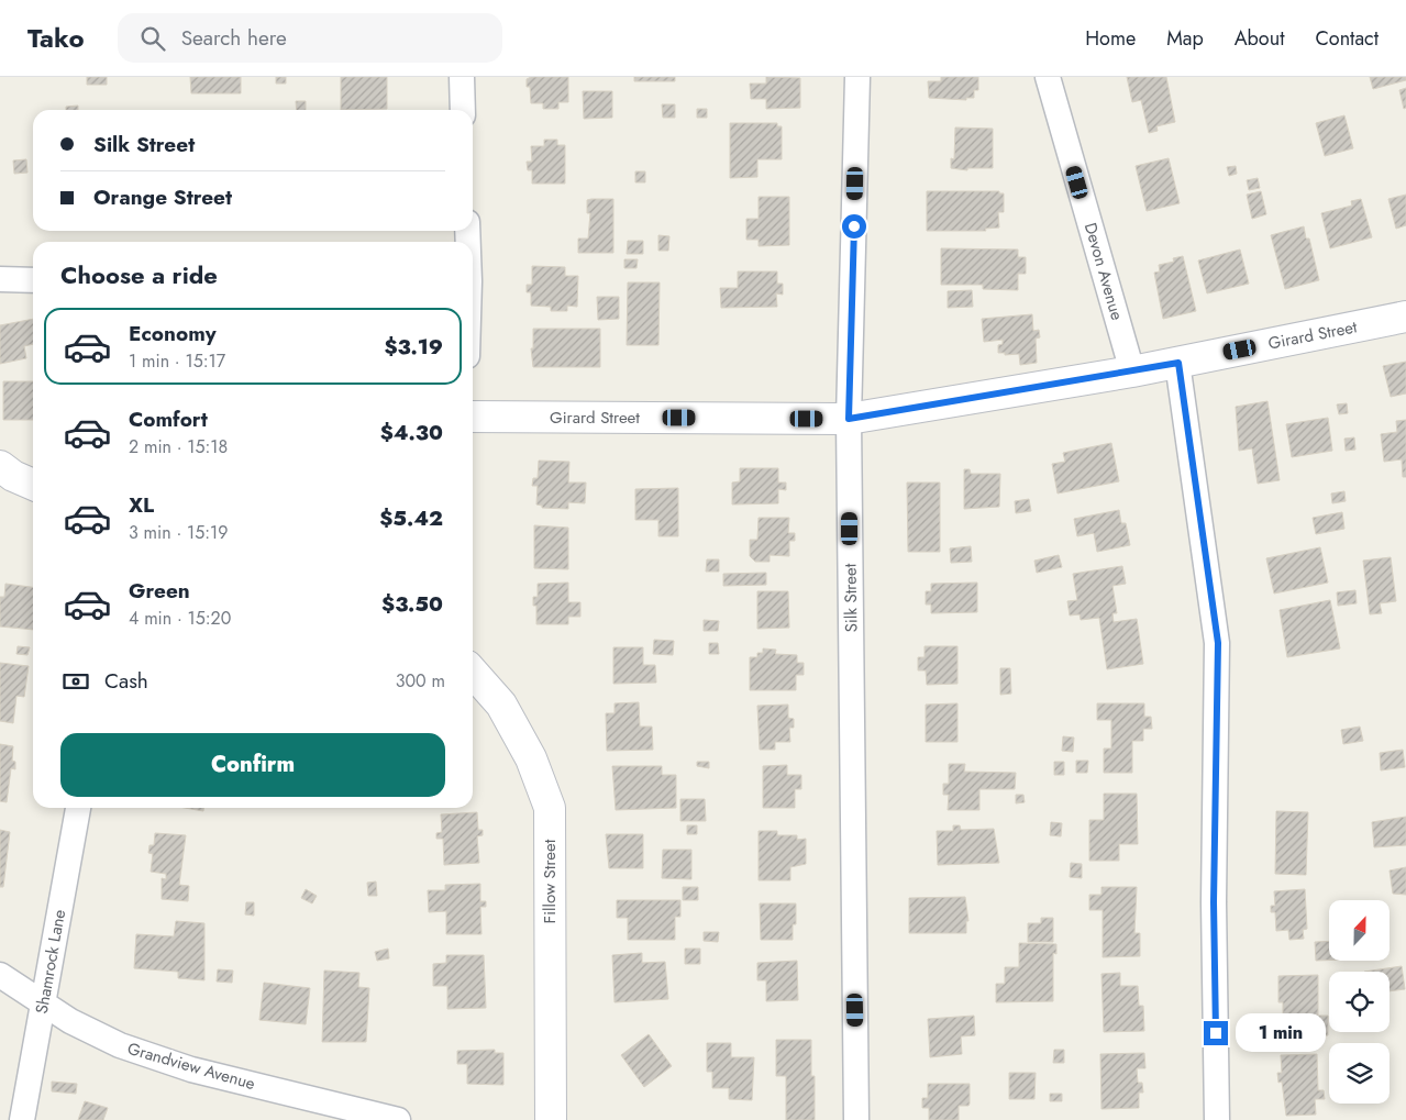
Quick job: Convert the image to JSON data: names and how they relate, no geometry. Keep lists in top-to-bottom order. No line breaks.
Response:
{"streets":{"street":["Devon Avenue","Girard Street","Silk Street","Fillow Street","Shamrock Lane","Grandview Avenue"]},"crossings":[["Devon Avenue","Girard Street"],["Girard Street","Silk Street"],["Shamrock Lane","Grandview Avenue"]],"north":"top","page":{"header":"Tako","search":"Search here","nav":["Home","Map","About","Contact"],"banner":["Silk Street","Orange Street"],"heading":"Choose a ride","list":[{"name":"Economy","note":"1 min · 15:17","value":"$3.19"},{"name":"Comfort","note":"2 min · 15:18","value":"$4.30"},{"name":"XL","note":"3 min · 15:19","value":"$5.42"},{"name":"Green","note":"4 min · 15:20","value":"$3.50"}],"pay":["Cash","300 m"],"buttons":"Confirm","bubble":"1 min"}}
